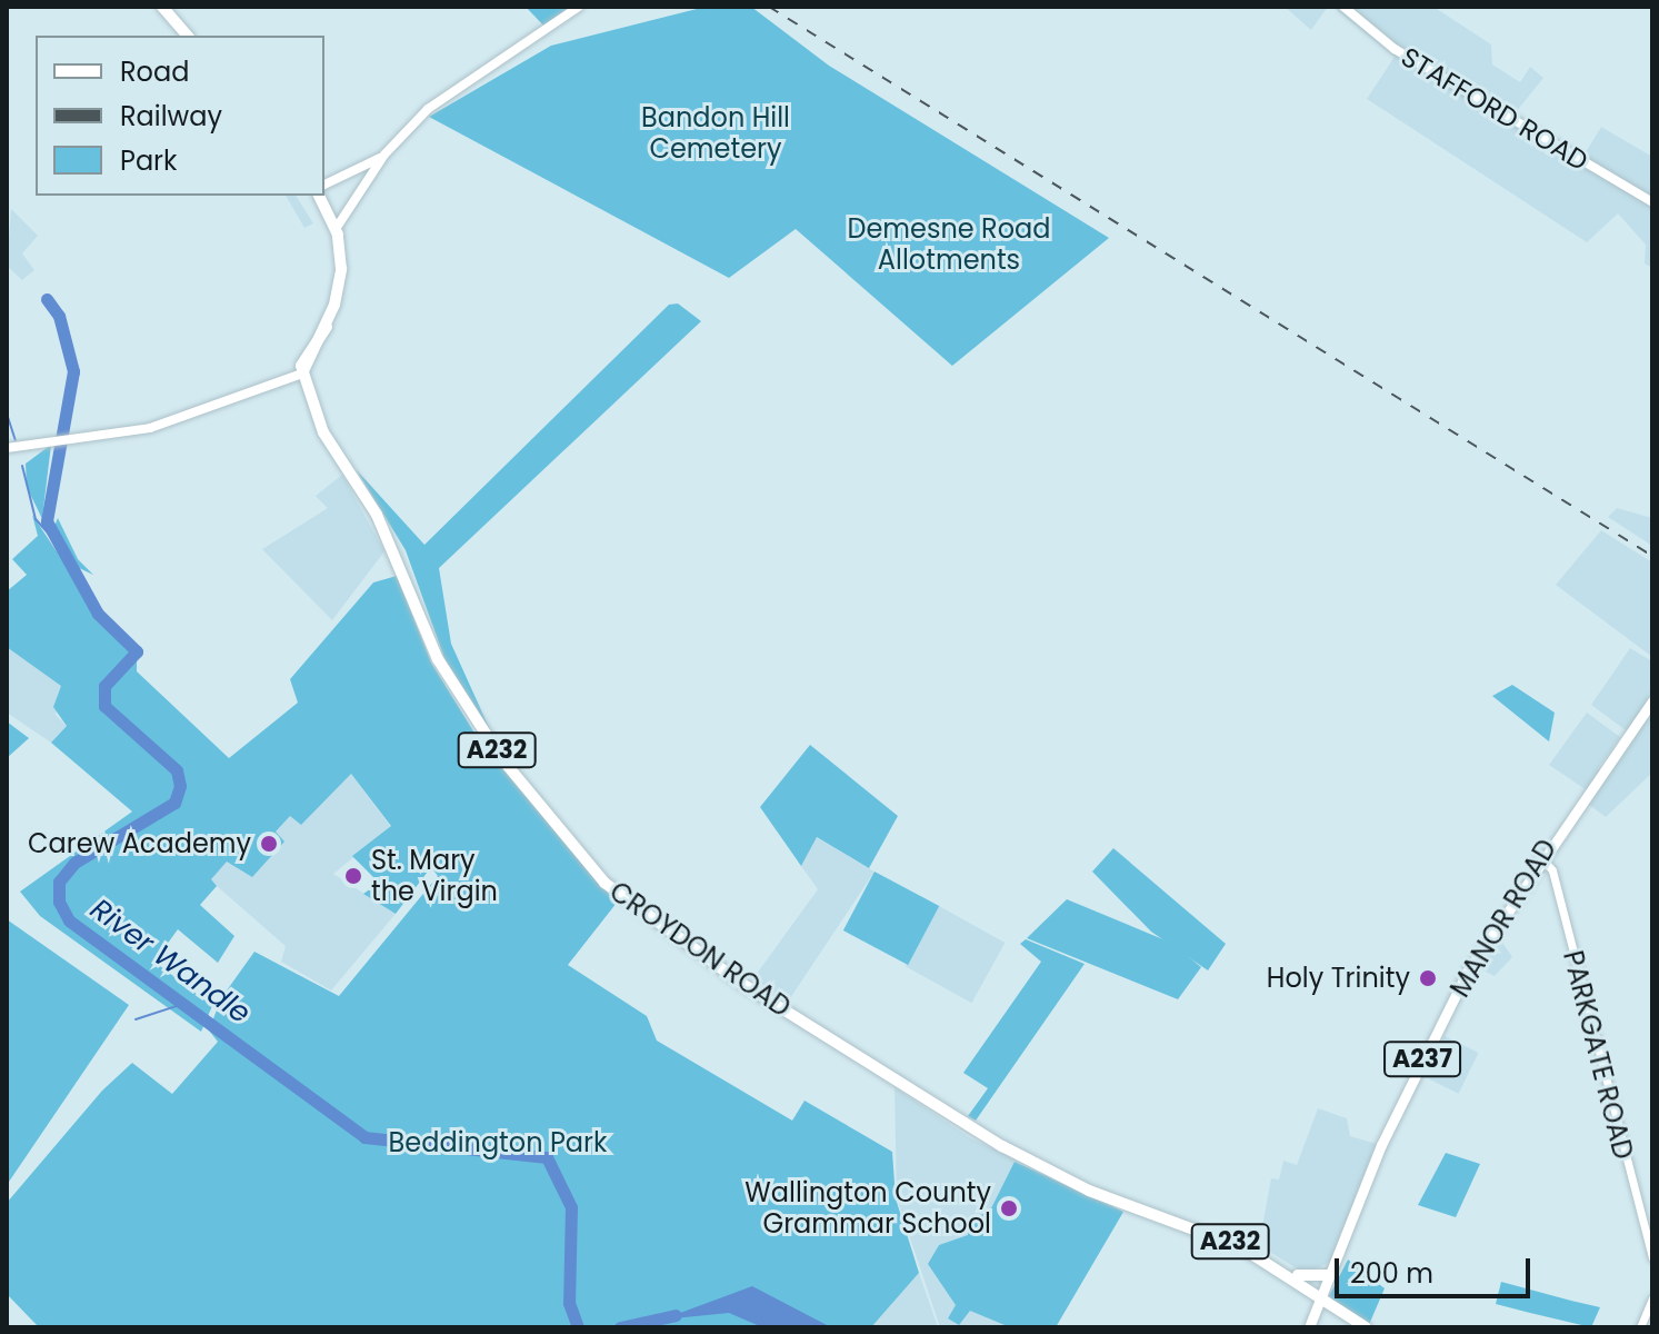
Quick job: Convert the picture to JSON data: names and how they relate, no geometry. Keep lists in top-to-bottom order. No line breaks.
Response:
{"streets":{"highway":["A232","CROYDON ROAD"],"main road":["STAFFORD ROAD","MANOR ROAD","A237"],"street":["PARKGATE ROAD"]},"crossings":[["A232","MANOR ROAD"],["A232","CROYDON ROAD"],["A232","A237"],["MANOR ROAD","CROYDON ROAD"],["MANOR ROAD","PARKGATE ROAD"],["MANOR ROAD","A237"],["CROYDON ROAD","A237"]],"water":["River Wandle"],"parks":["Bandon Hill Cemetery","Demesne Road Allotments","Beddington Park"],"places":["Carew Academy","St. Mary the Virgin","Holy Trinity","Wallington County Grammar School"],"legend":["Road","Railway","Park"],"scale_bar":"200 m"}
